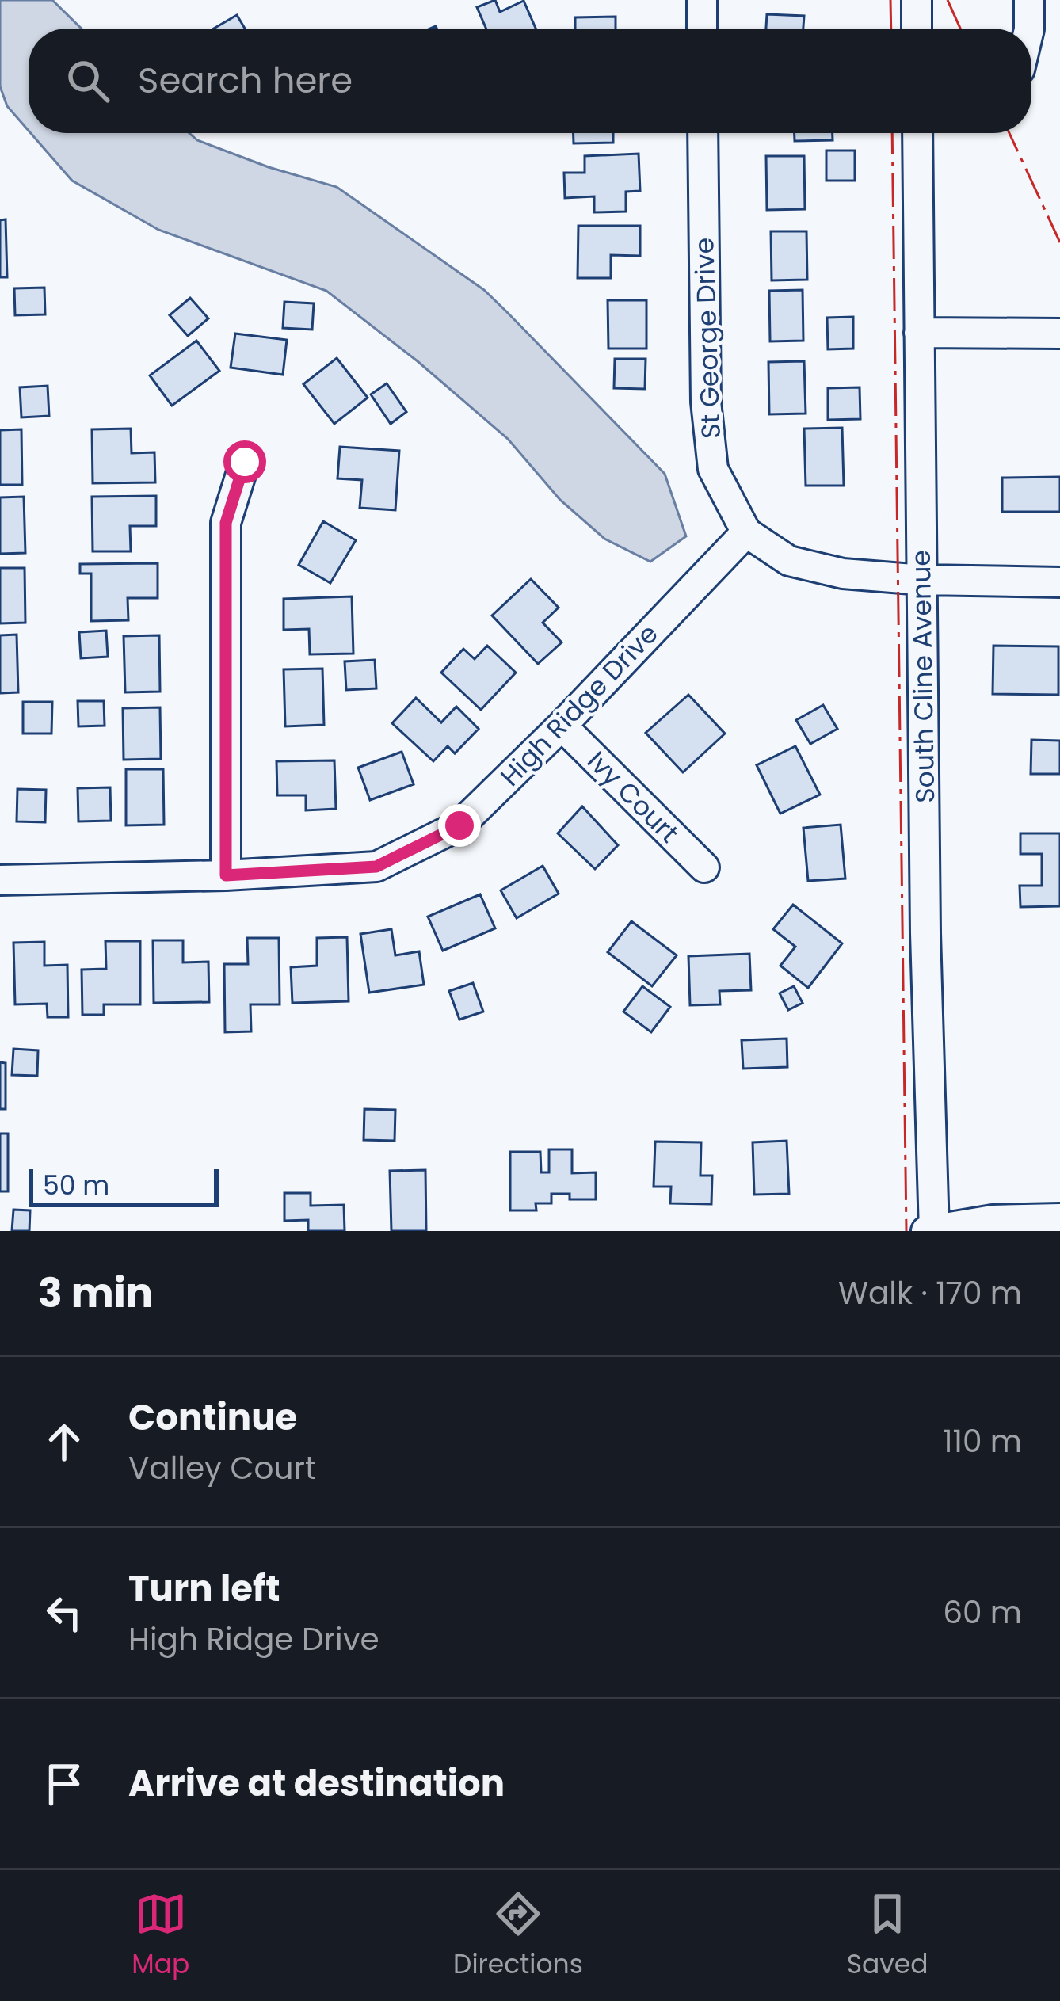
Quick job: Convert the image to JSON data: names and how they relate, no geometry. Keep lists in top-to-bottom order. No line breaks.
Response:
{"streets":{"street":["St George Drive","South Cline Avenue","High Ridge Drive","Ivy Court"]},"crossings":[["St George Drive","South Cline Avenue"],["St George Drive","High Ridge Drive"],["High Ridge Drive","Ivy Court"]],"scale_bar":"50 m","page":{"search":"Search here","scale":"50 m","heading":["3 min","Walk · 170 m"],"list":[["Continue","Valley Court","110 m"],["Turn left","High Ridge Drive","60 m"],"Arrive at destination"],"nav":["Map","Directions","Saved"]}}
